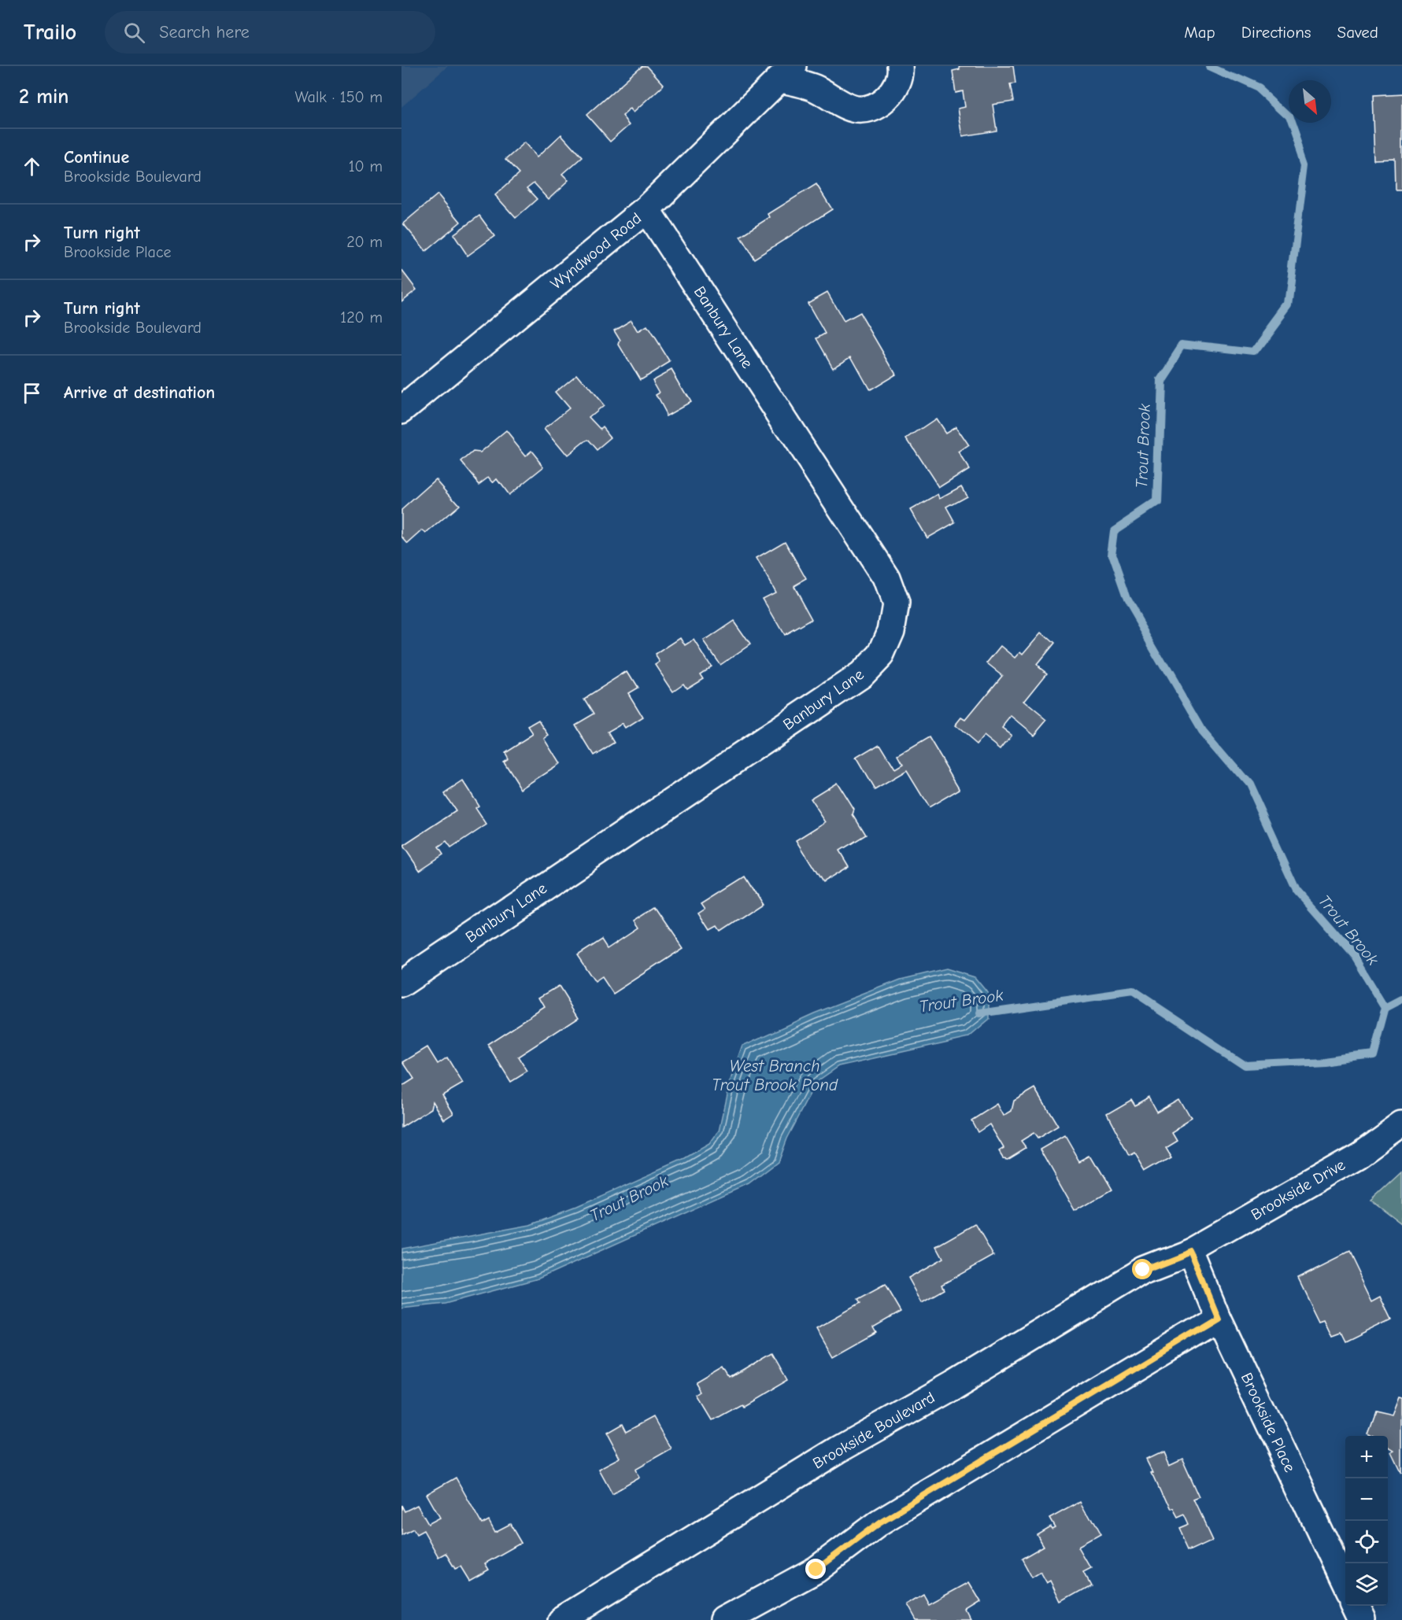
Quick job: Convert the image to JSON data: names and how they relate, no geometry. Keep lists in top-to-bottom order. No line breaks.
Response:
{"streets":{"street":["Wyndwood Road","Banbury Lane","Brookside Drive","Brookside Place","Brookside Boulevard"]},"crossings":[["Wyndwood Road","Banbury Lane"],["Brookside Drive","Brookside Place"],["Brookside Drive","Brookside Boulevard"],["Brookside Place","Brookside Boulevard"]],"water":["Trout Brook","West Branch Trout Brook Pond"],"north":"bottom right","page":{"header":"Trailo","search":"Search here","nav":["Map","Directions","Saved"],"heading":["2 min","Walk · 150 m"],"list":[["Continue","Brookside Boulevard","10 m"],["Turn right","Brookside Place","20 m"],["Turn right","Brookside Boulevard","120 m"],"Arrive at destination"],"map_buttons":["+","−"]}}
